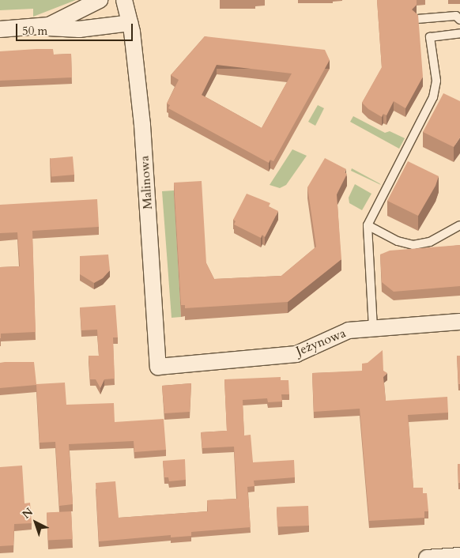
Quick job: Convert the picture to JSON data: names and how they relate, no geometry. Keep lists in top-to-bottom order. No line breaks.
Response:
{"streets":{"street":["Malinowa","Jeżynowa"]},"crossings":[["Malinowa","Jeżynowa"]],"scale_bar":"50 m","north":"top left"}
